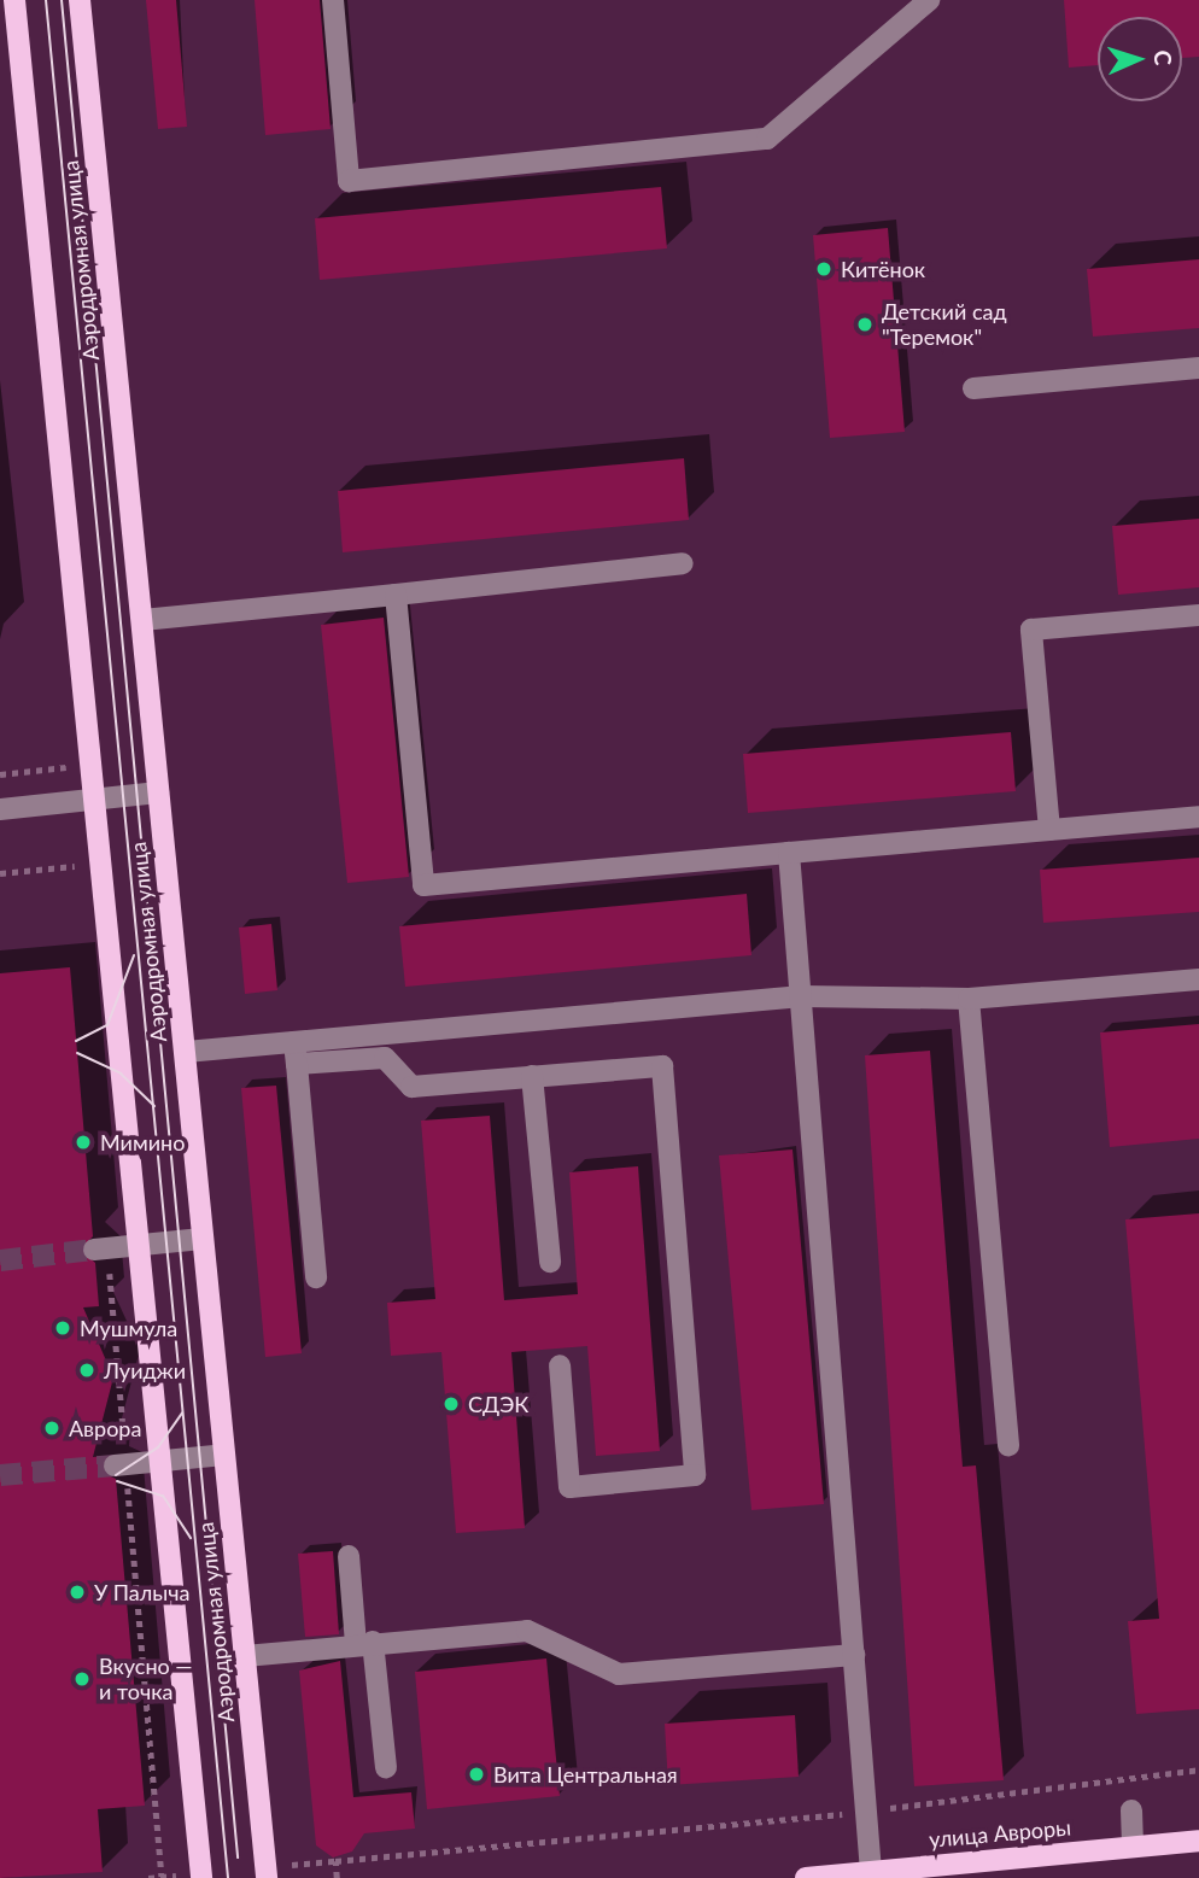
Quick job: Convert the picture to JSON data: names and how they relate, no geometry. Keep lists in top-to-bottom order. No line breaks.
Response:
{"streets":{"main road":["Аэродромная улица","улица Авроры"]},"places":["Китёнок","Детский сад \"Теремок\"","Мимино","Мушмула","Луиджи","СДЭК","Аврора","У Палыча","Вкусно — и точка","Вита Центральная"],"north":"right"}
